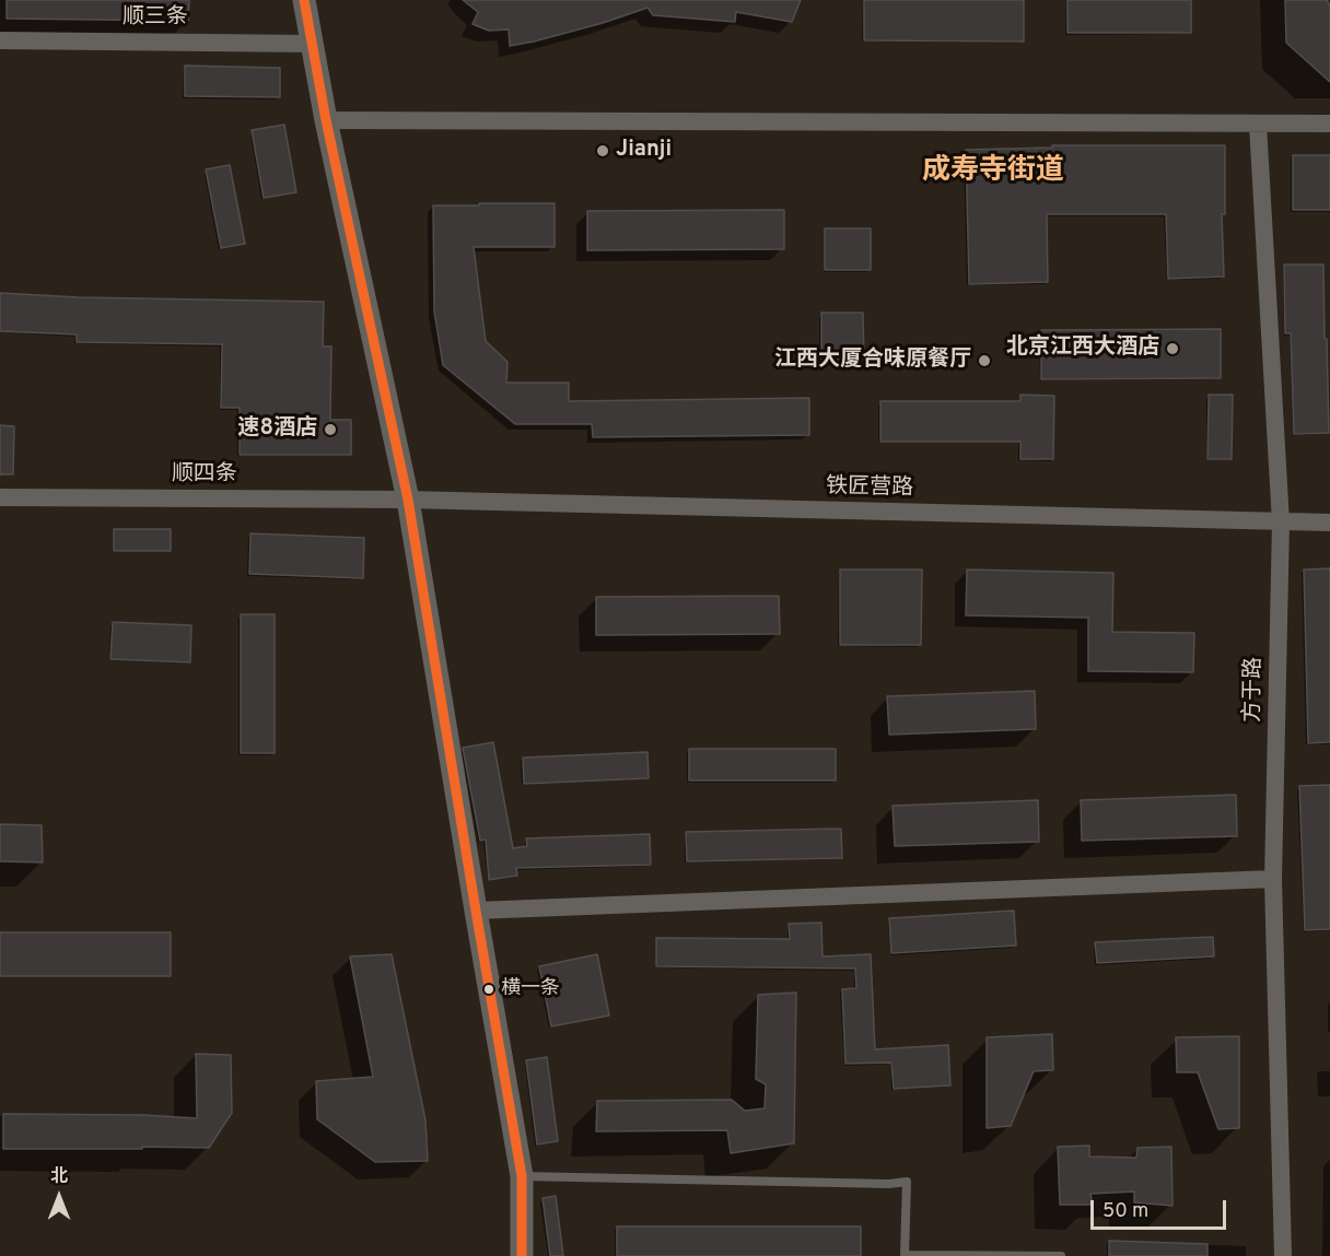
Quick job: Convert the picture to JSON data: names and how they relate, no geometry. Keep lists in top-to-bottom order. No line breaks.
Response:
{"streets":{"street":["顺三条","顺四条","铁匠营路","方于路"]},"crossings":[["顺四条","铁匠营路"],["铁匠营路","方于路"]],"districts":["成寿寺街道"],"places":["Jianji","北京江西大酒店","江西大厦合味原餐厅","速8酒店","横一条"],"scale_bar":"50 m","north":"top"}
